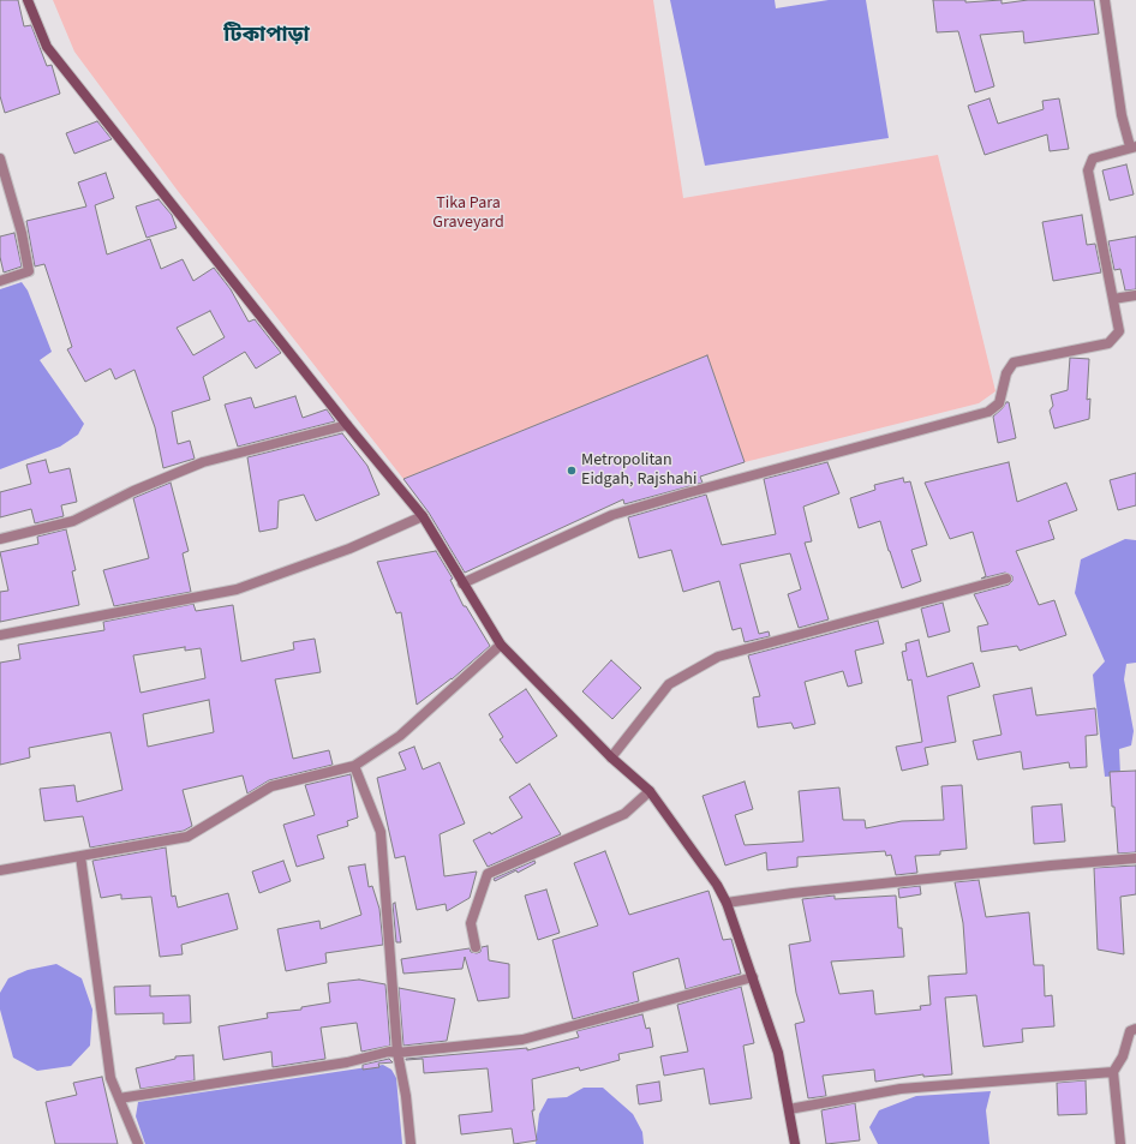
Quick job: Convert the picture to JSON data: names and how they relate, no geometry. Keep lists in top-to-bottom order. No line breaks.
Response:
{"districts":["টিকাপাড়া"],"parks":["Tika Para Graveyard"],"places":["Metropolitan Eidgah, Rajshahi"]}
